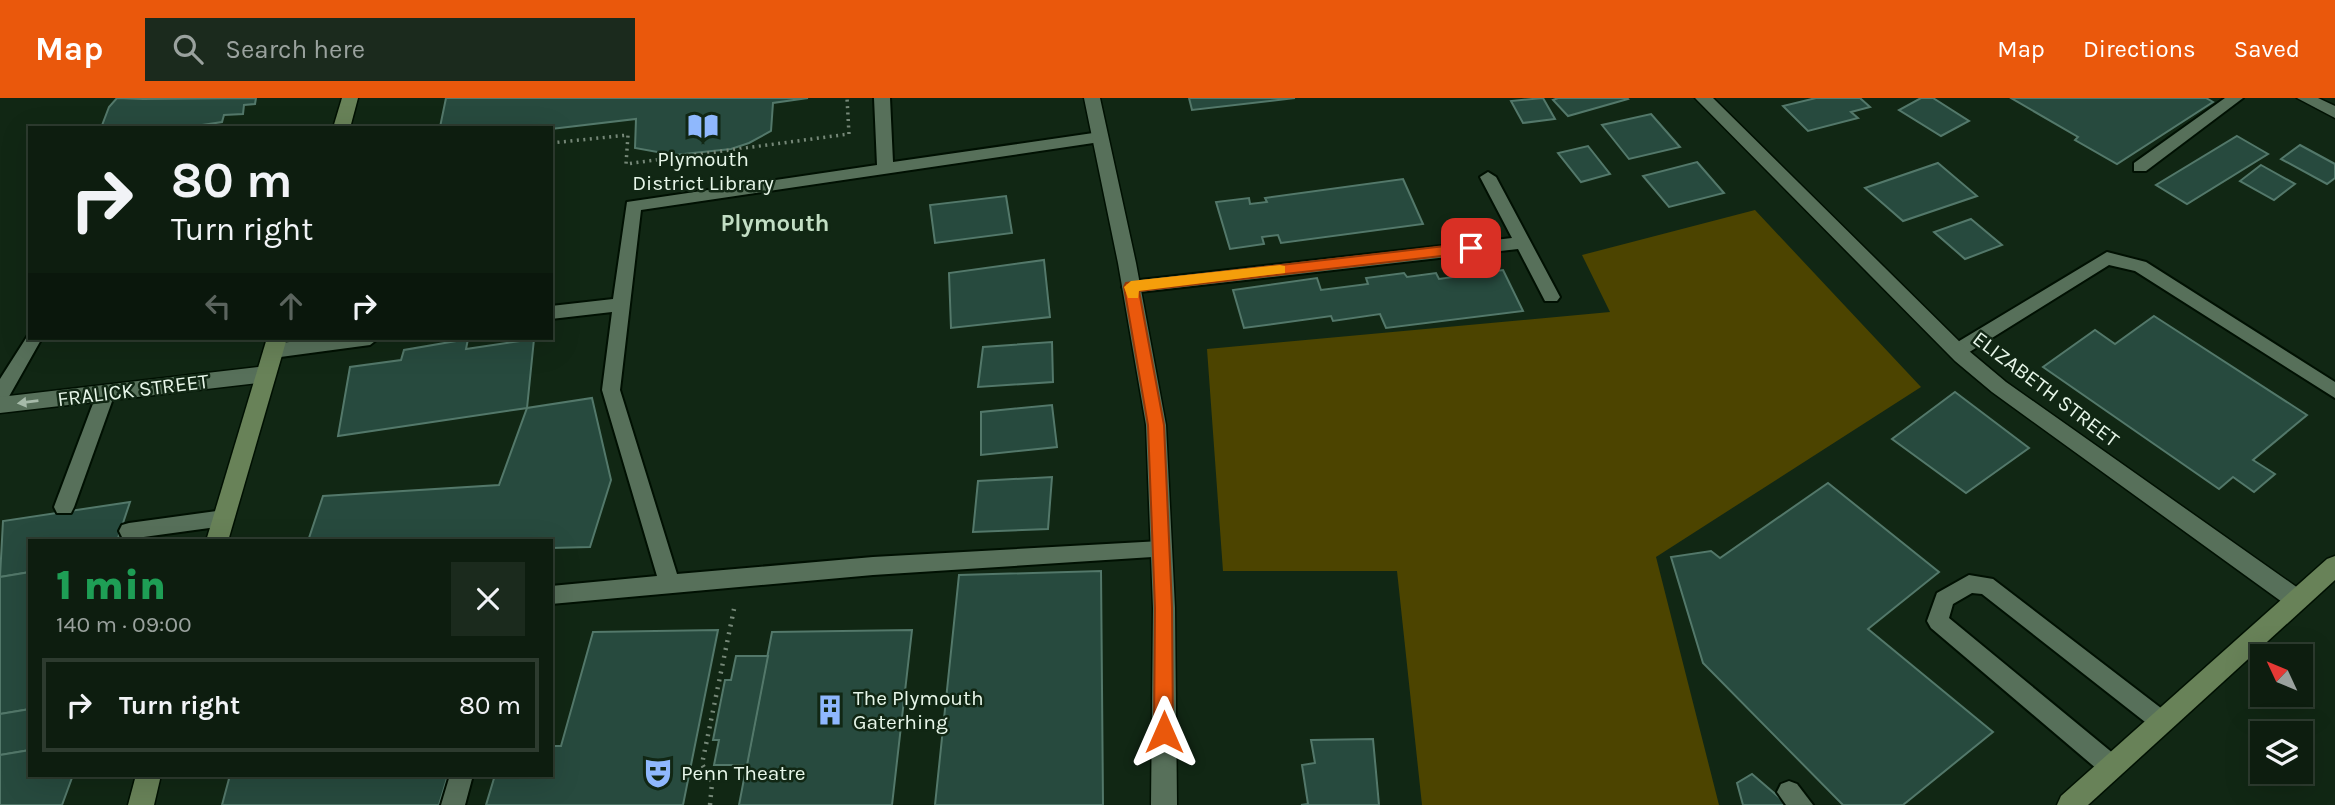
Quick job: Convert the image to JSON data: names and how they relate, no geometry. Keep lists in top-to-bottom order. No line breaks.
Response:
{"streets":{"street":["ELIZABETH STREET","FRALICK STREET"]},"one_way":["FRALICK STREET"],"districts":["Plymouth"],"places":{"library":["Plymouth District Library"],"building":["The Plymouth Gaterhing"],"theatre":["Penn Theatre"]},"north":"top left","page":{"header":"Map","search":"Search here","nav":["Map","Directions","Saved"],"turn":["80 m","Turn right"],"heading":["1 min","140 m · 09:00"],"list":[{"name":"Turn right","value":"80 m"}]}}
